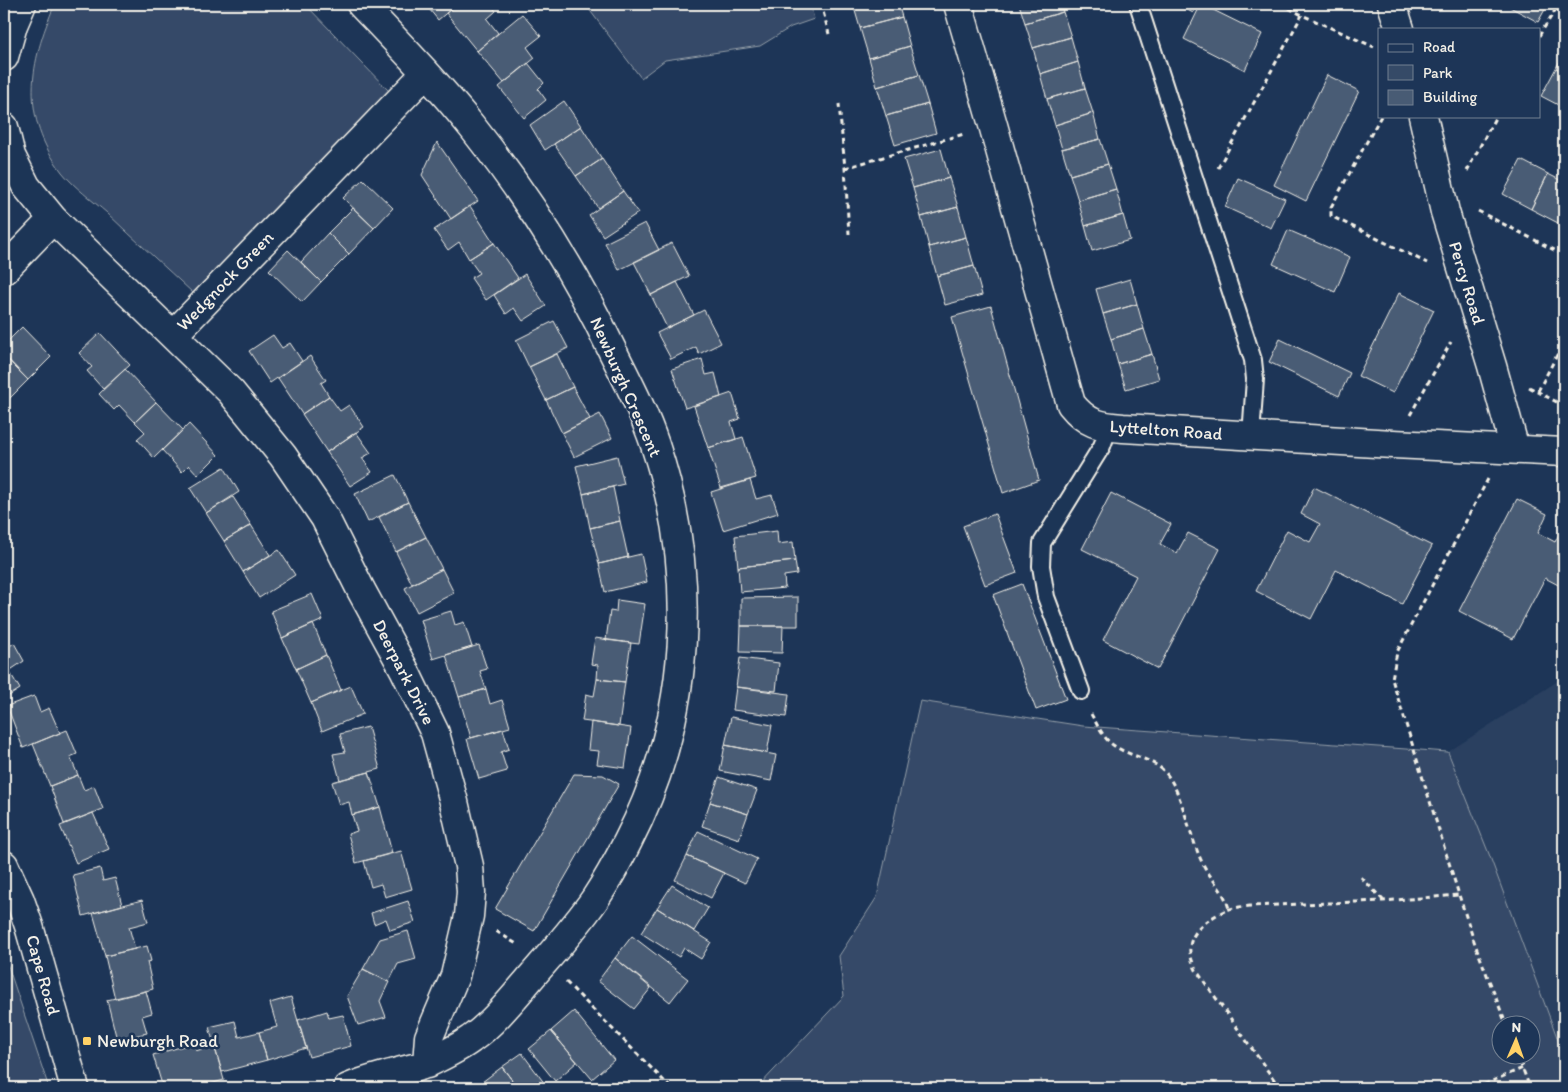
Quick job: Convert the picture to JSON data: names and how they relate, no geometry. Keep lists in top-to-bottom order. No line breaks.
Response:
{"streets":{"street":["Wedgnock Green","Percy Road","Newburgh Crescent","Lyttelton Road","Deerpark Drive","Cape Road"]},"crossings":[["Wedgnock Green","Newburgh Crescent"],["Wedgnock Green","Deerpark Drive"],["Percy Road","Lyttelton Road"]],"places":{"transit":["Newburgh Road"]},"legend":["Road","Park","Building"],"north":"top"}
